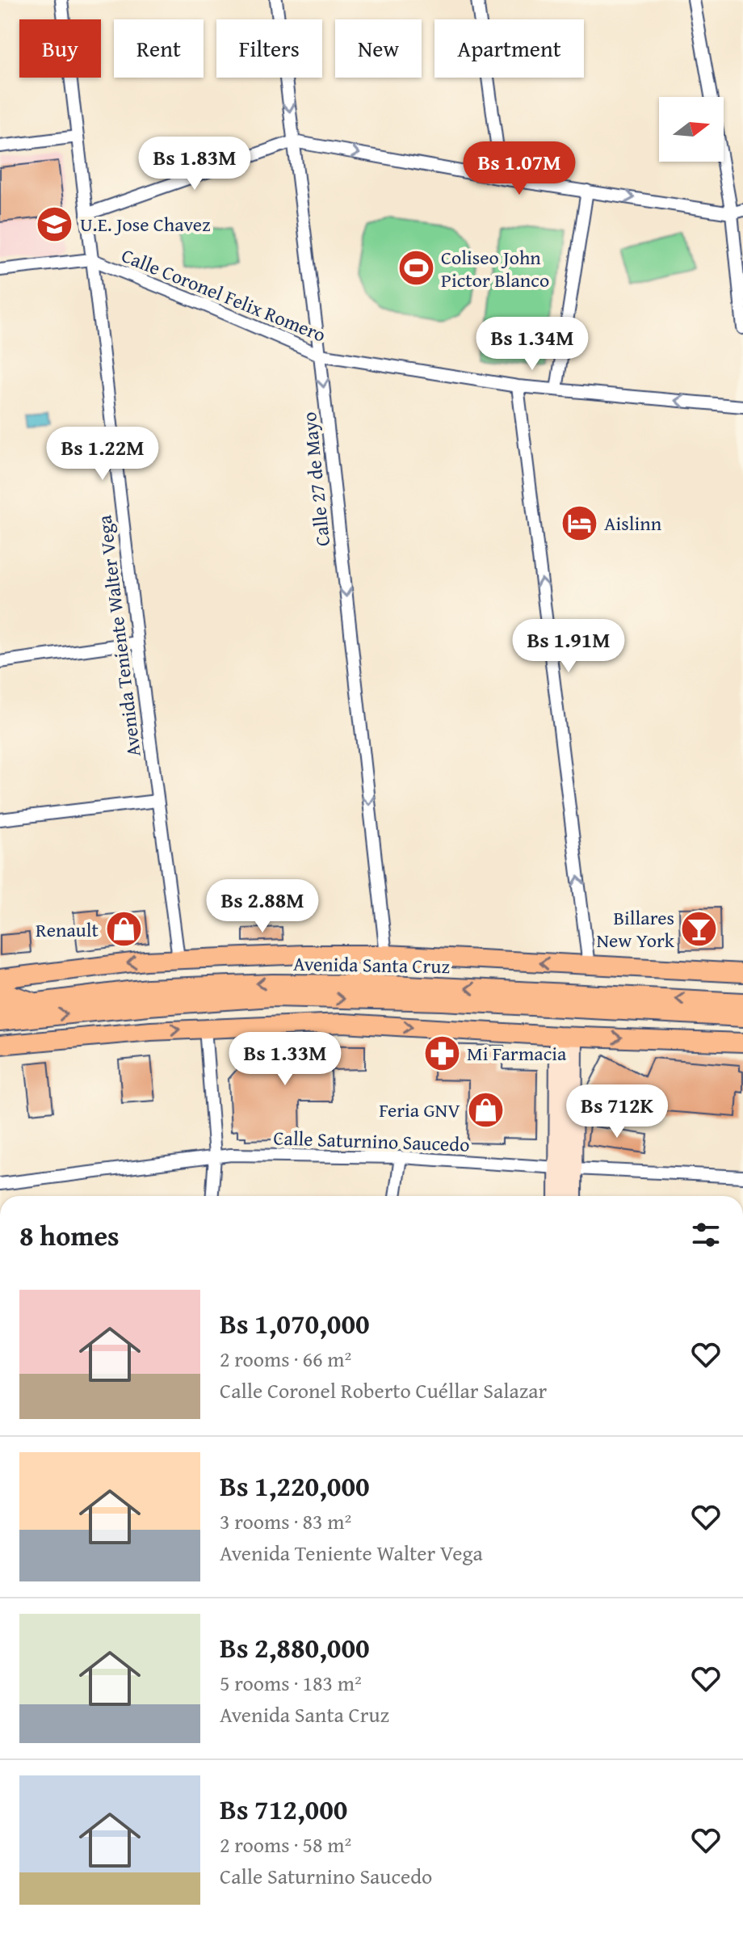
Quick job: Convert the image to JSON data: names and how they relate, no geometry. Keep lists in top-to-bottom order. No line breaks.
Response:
{"streets":{"main road":["Avenida Santa Cruz"],"street":["Calle Coronel Felix Romero","Calle 27 de Mayo","Avenida Teniente Walter Vega","Calle Saturnino Saucedo"]},"crossings":[["Calle Coronel Felix Romero","Calle 27 de Mayo"],["Calle Coronel Felix Romero","Avenida Teniente Walter Vega"],["Calle 27 de Mayo","Avenida Santa Cruz"],["Avenida Teniente Walter Vega","Avenida Santa Cruz"]],"one_way":["Calle 27 de Mayo"],"places":{"school or university":["U.E. Jose Chavez"],"sports":["Coliseo John Pictor Blanco"],"hotel":["Aislinn"],"bar":["Billares New York"],"shop":["Renault","Feria GNV"],"pharmacy":["Mi Farmacia"]},"north":"right","page":{"chip":["Buy","Rent","Filters","New","Apartment"],"price":["Bs 1.83M","Bs 1.07M","Bs 1.34M","Bs 1.22M","Bs 1.91M","Bs 2.88M","Bs 1.33M","Bs 712K"],"heading":"8 homes","list":[{"name":"Bs 1,070,000","note":"2 rooms · 66 m² · Calle Coronel Roberto Cuéllar Salazar"},{"name":"Bs 1,220,000","note":"3 rooms · 83 m² · Avenida Teniente Walter Vega"},{"name":"Bs 2,880,000","note":"5 rooms · 183 m² · Avenida Santa Cruz"},{"name":"Bs 712,000","note":"2 rooms · 58 m² · Calle Saturnino Saucedo"}]}}
